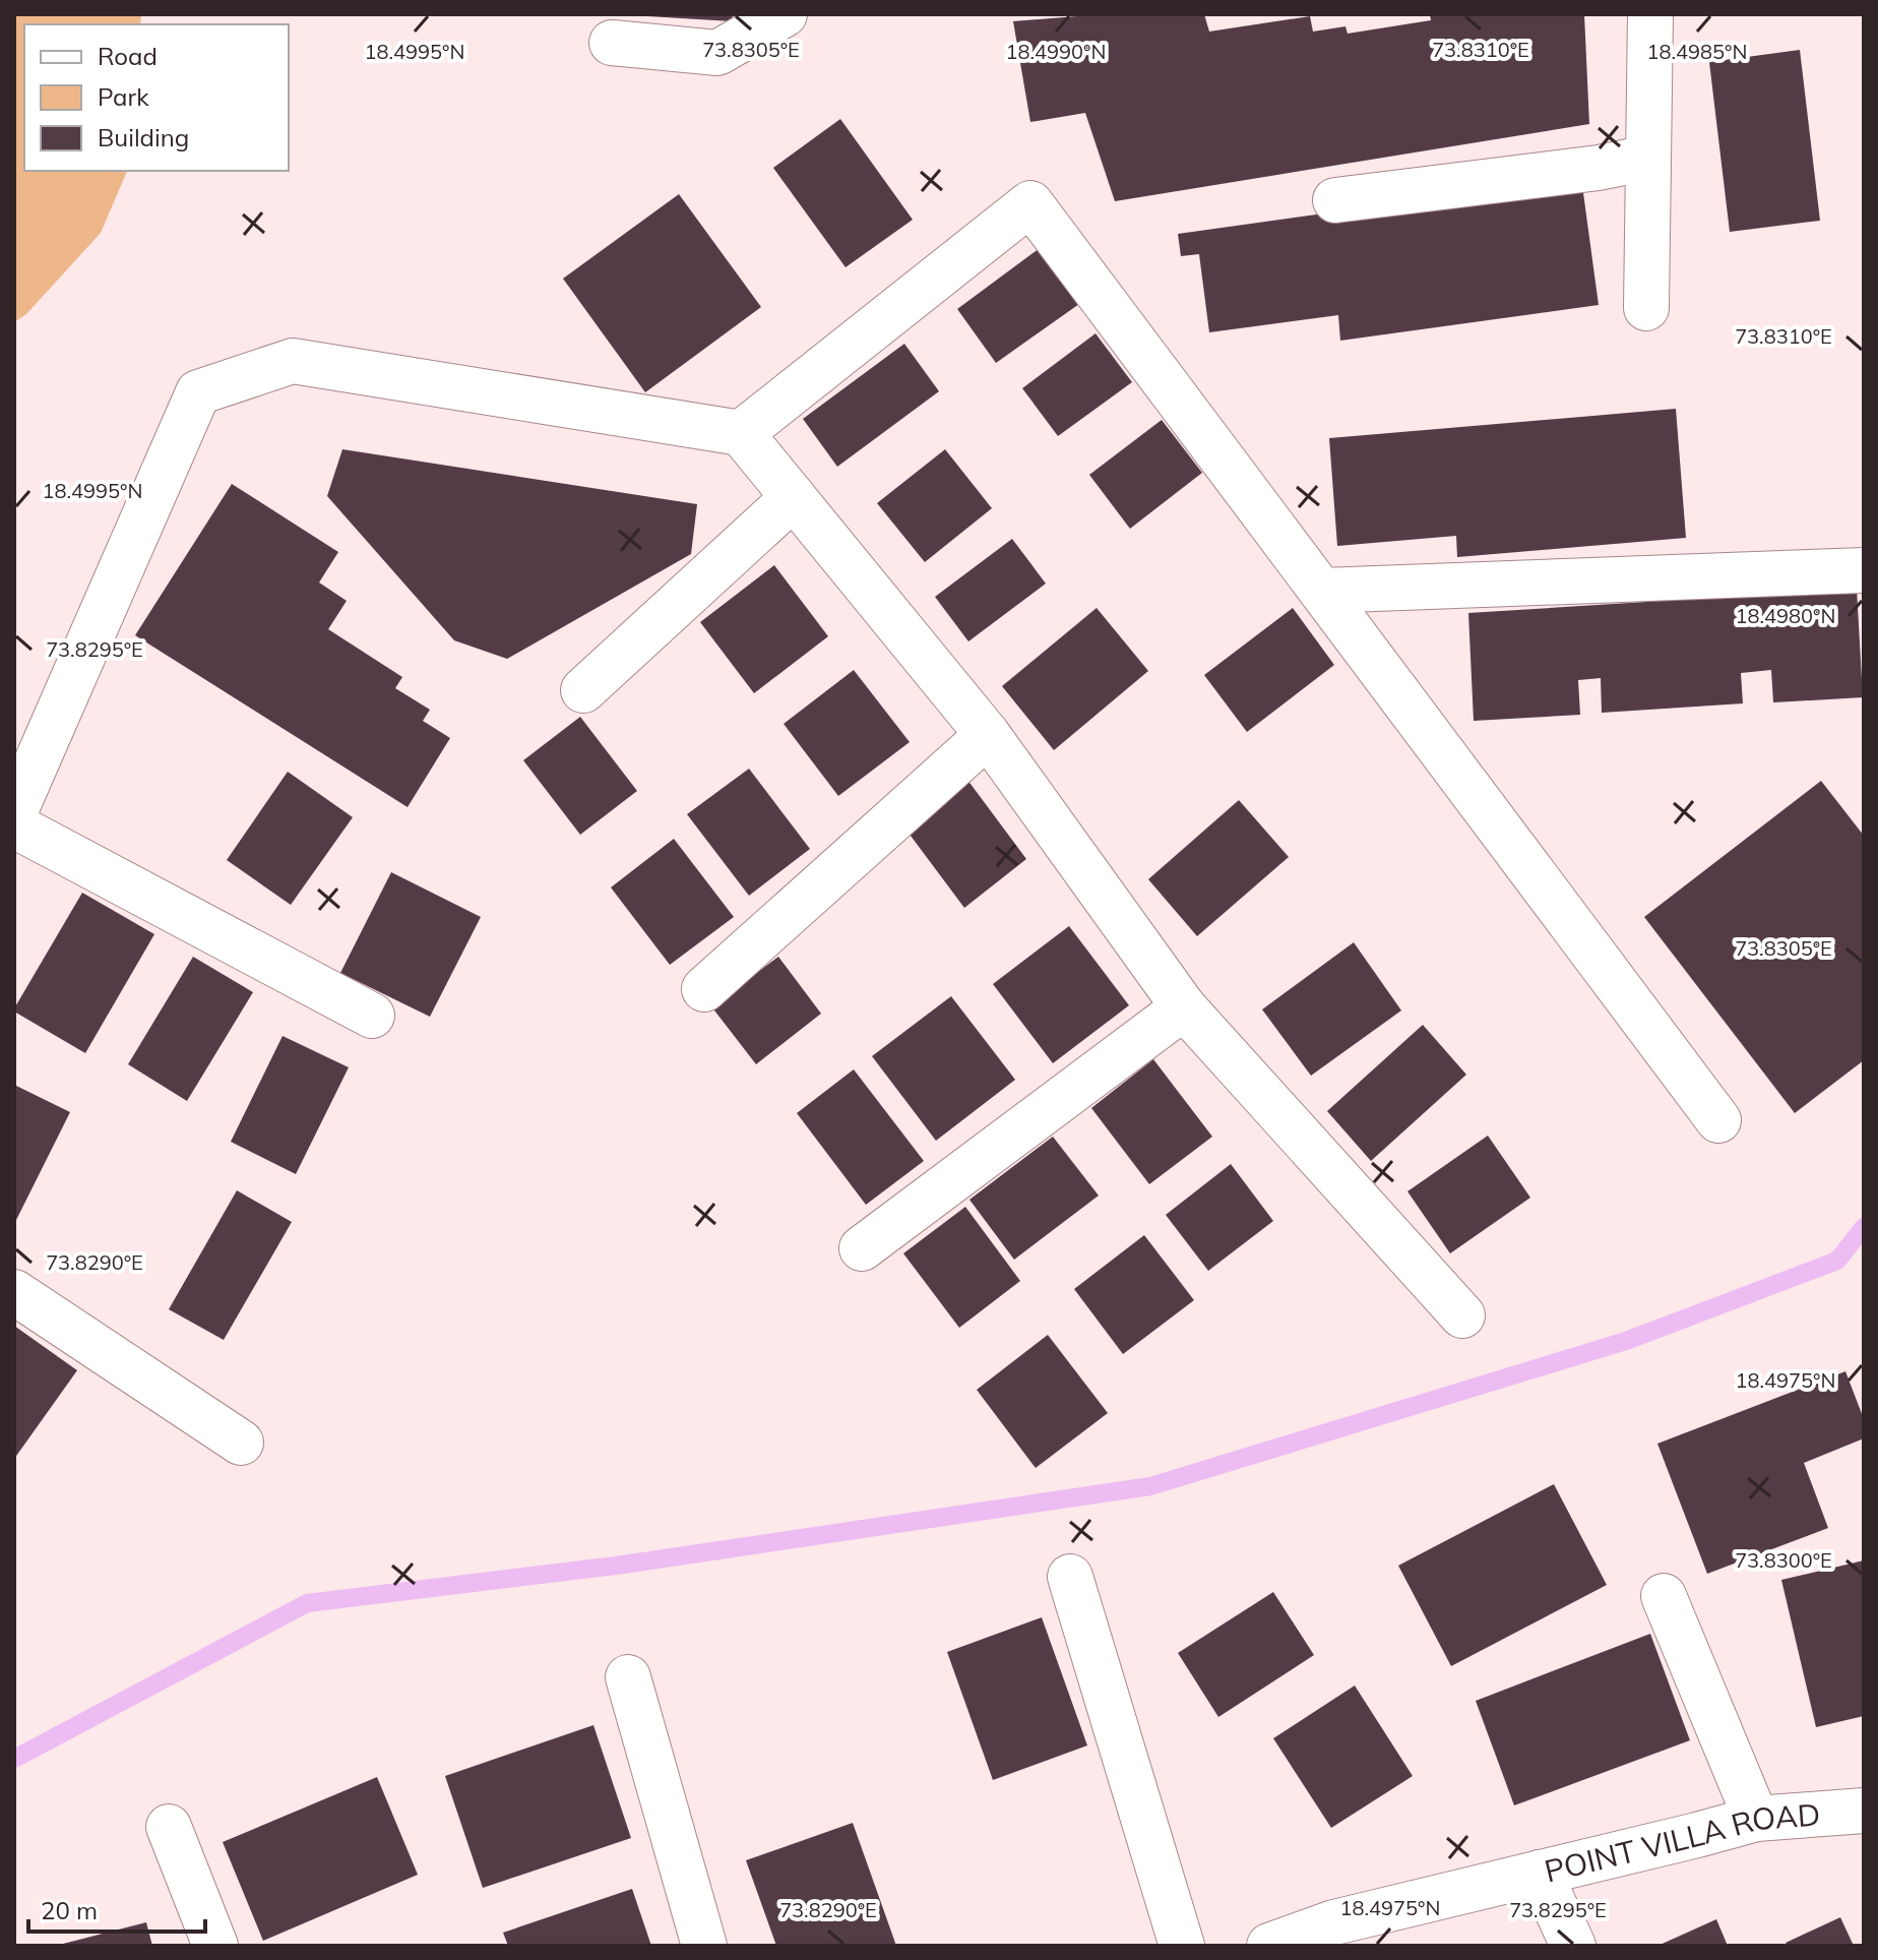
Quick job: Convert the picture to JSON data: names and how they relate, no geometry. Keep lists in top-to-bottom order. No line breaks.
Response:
{"streets":{"street":["POINT VILLA ROAD"]},"legend":["Road","Park","Building"],"scale_bar":"20 m","coordinates":["73.8305°E","73.8310°E","18.4995°N","18.4990°N","18.4985°N","18.4980°N","73.8295°E","73.8290°E","18.4975°N","73.8300°E"]}
